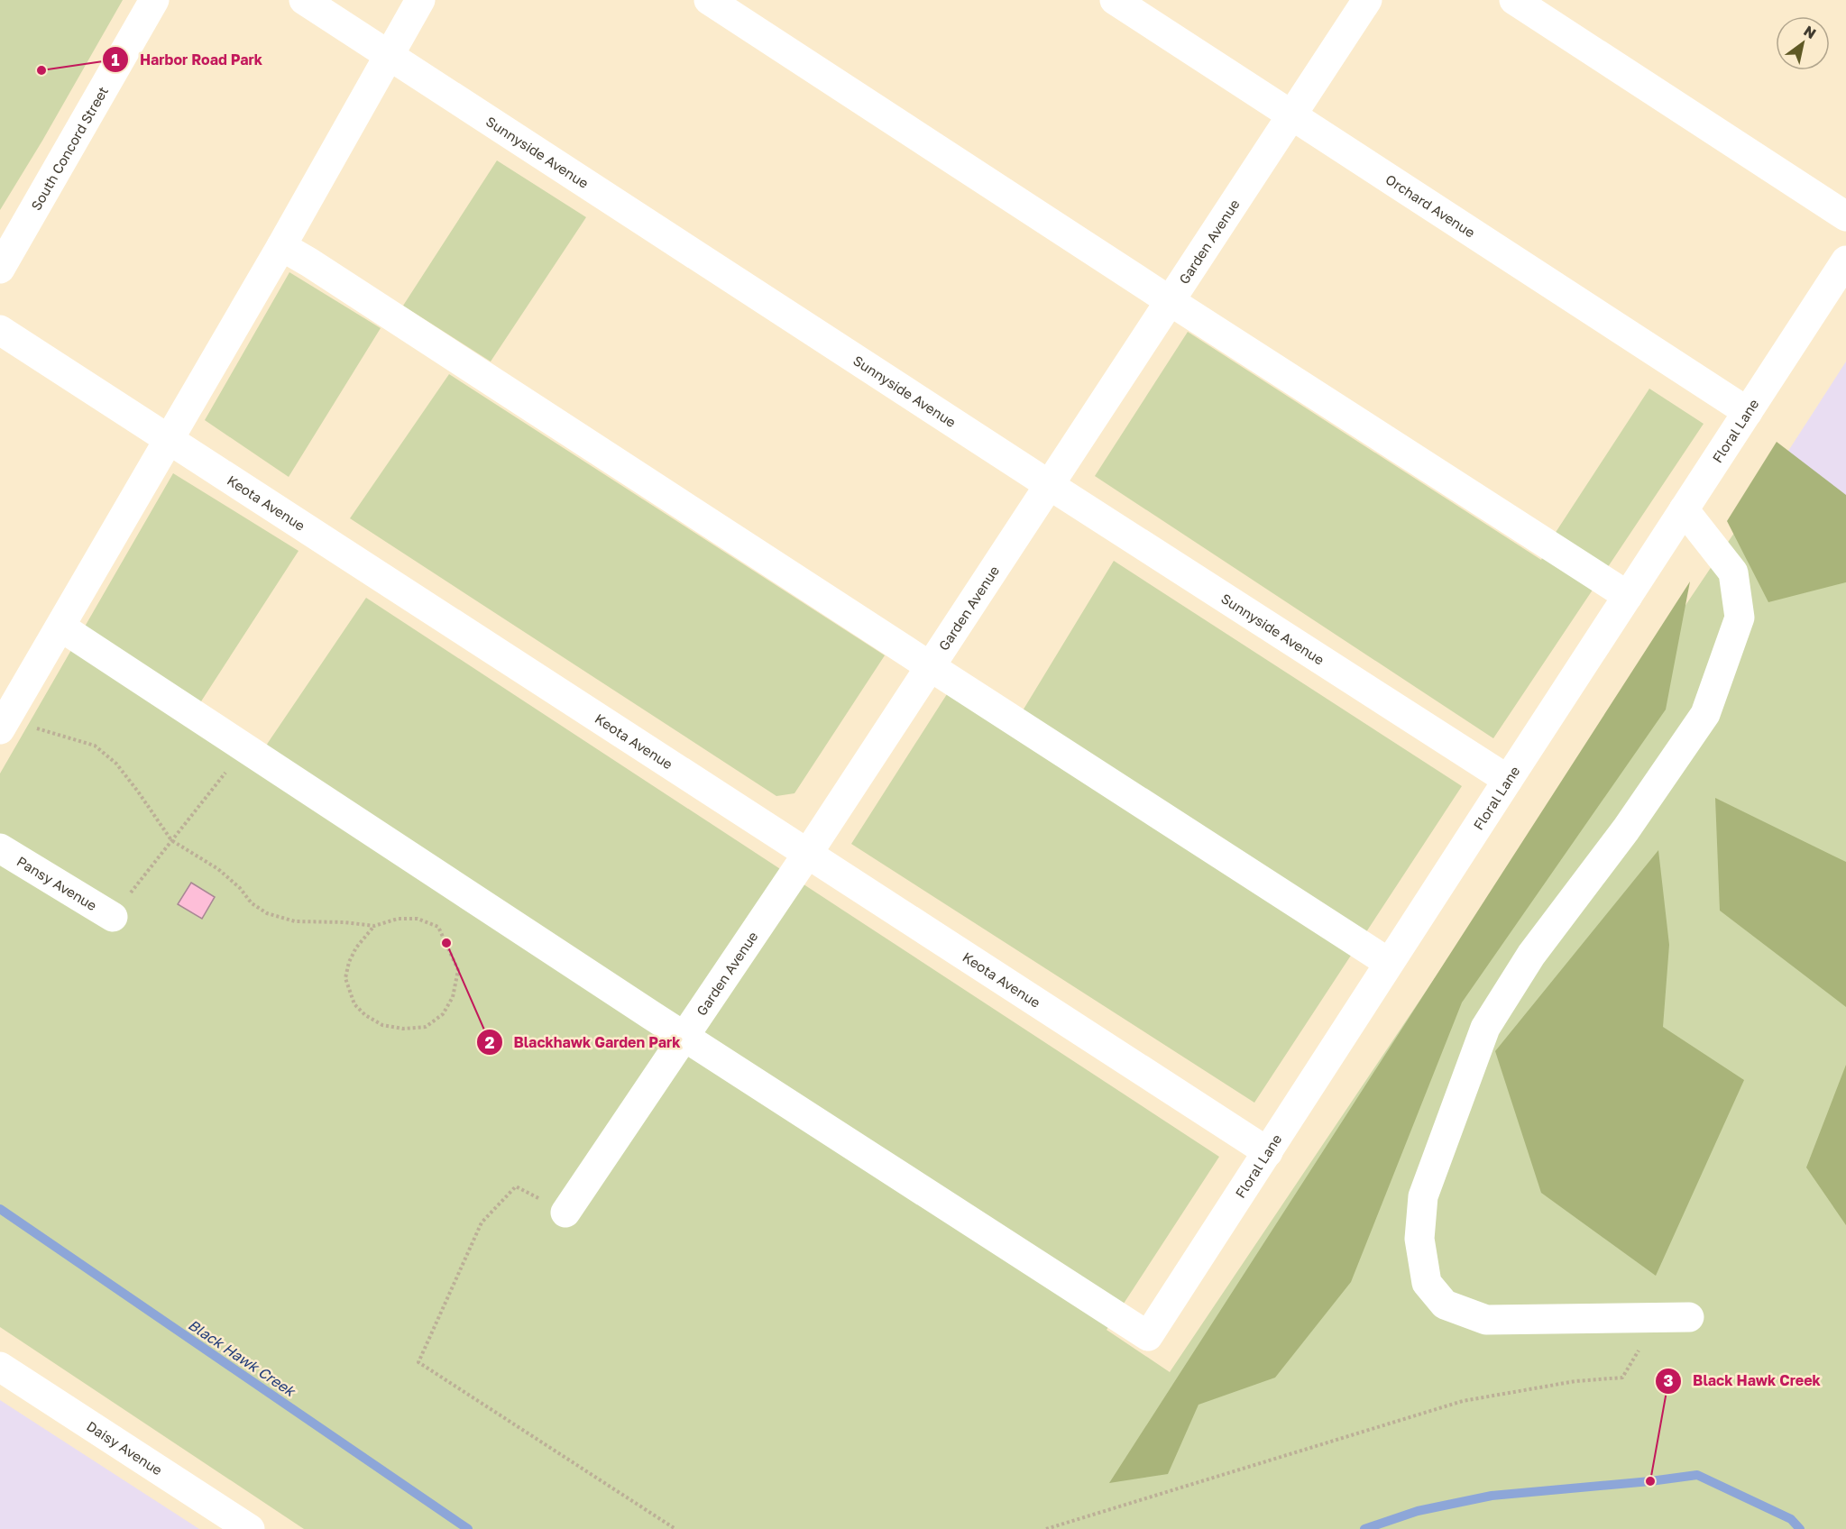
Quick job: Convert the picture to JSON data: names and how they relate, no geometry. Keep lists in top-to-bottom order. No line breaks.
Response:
{"streets":{"street":["South Concord Street","Sunnyside Avenue","Orchard Avenue","Garden Avenue","Floral Lane","Keota Avenue","Pansy Avenue","Daisy Avenue"]},"crossings":[["Sunnyside Avenue","Garden Avenue"],["Sunnyside Avenue","Floral Lane"],["Orchard Avenue","Garden Avenue"],["Orchard Avenue","Floral Lane"],["Garden Avenue","Floral Lane"],["Garden Avenue","Keota Avenue"],["Floral Lane","Keota Avenue"]],"water":["Black Hawk Creek"],"places":["Harbor Road Park","Blackhawk Garden Park","Black Hawk Creek"],"north":"top right"}
